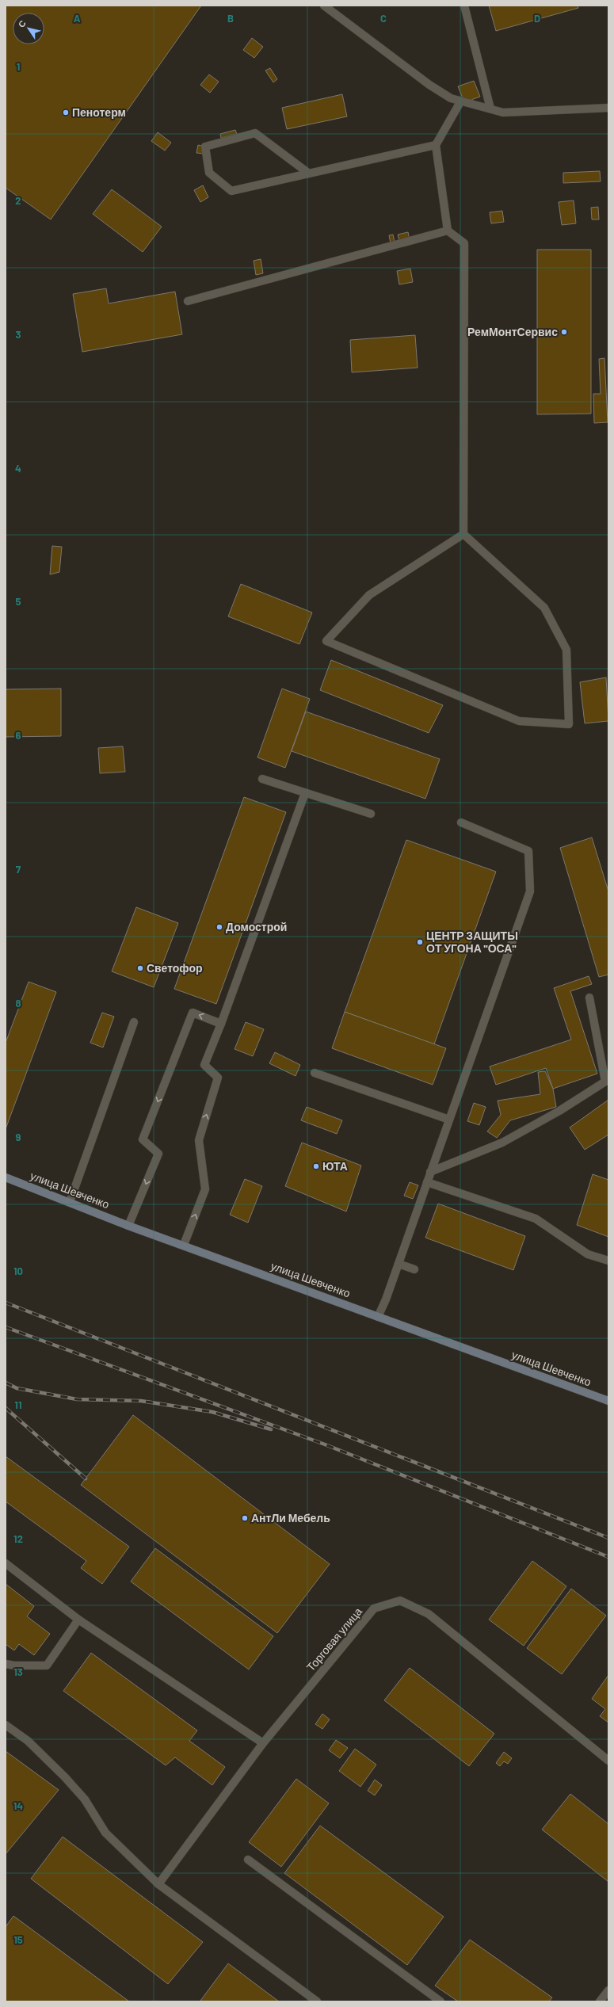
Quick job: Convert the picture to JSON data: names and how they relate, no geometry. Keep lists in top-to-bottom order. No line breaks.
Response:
{"streets":{"street":["улица Шевченко","Торговая улица"]},"places":["Пенотерм","РемМонтСервис","Домострой","ЦЕНТР ЗАЩИТЫ ОТ УГОНА \"ОСА\"","Светофор","ЮТА","АнтЛи Мебель"],"north":"top left","grid":{"columns":["A","B","C","D"],"rows":["1","2","3","4","5","6","7","8","9","10","11","12","13","14","15"]}}
